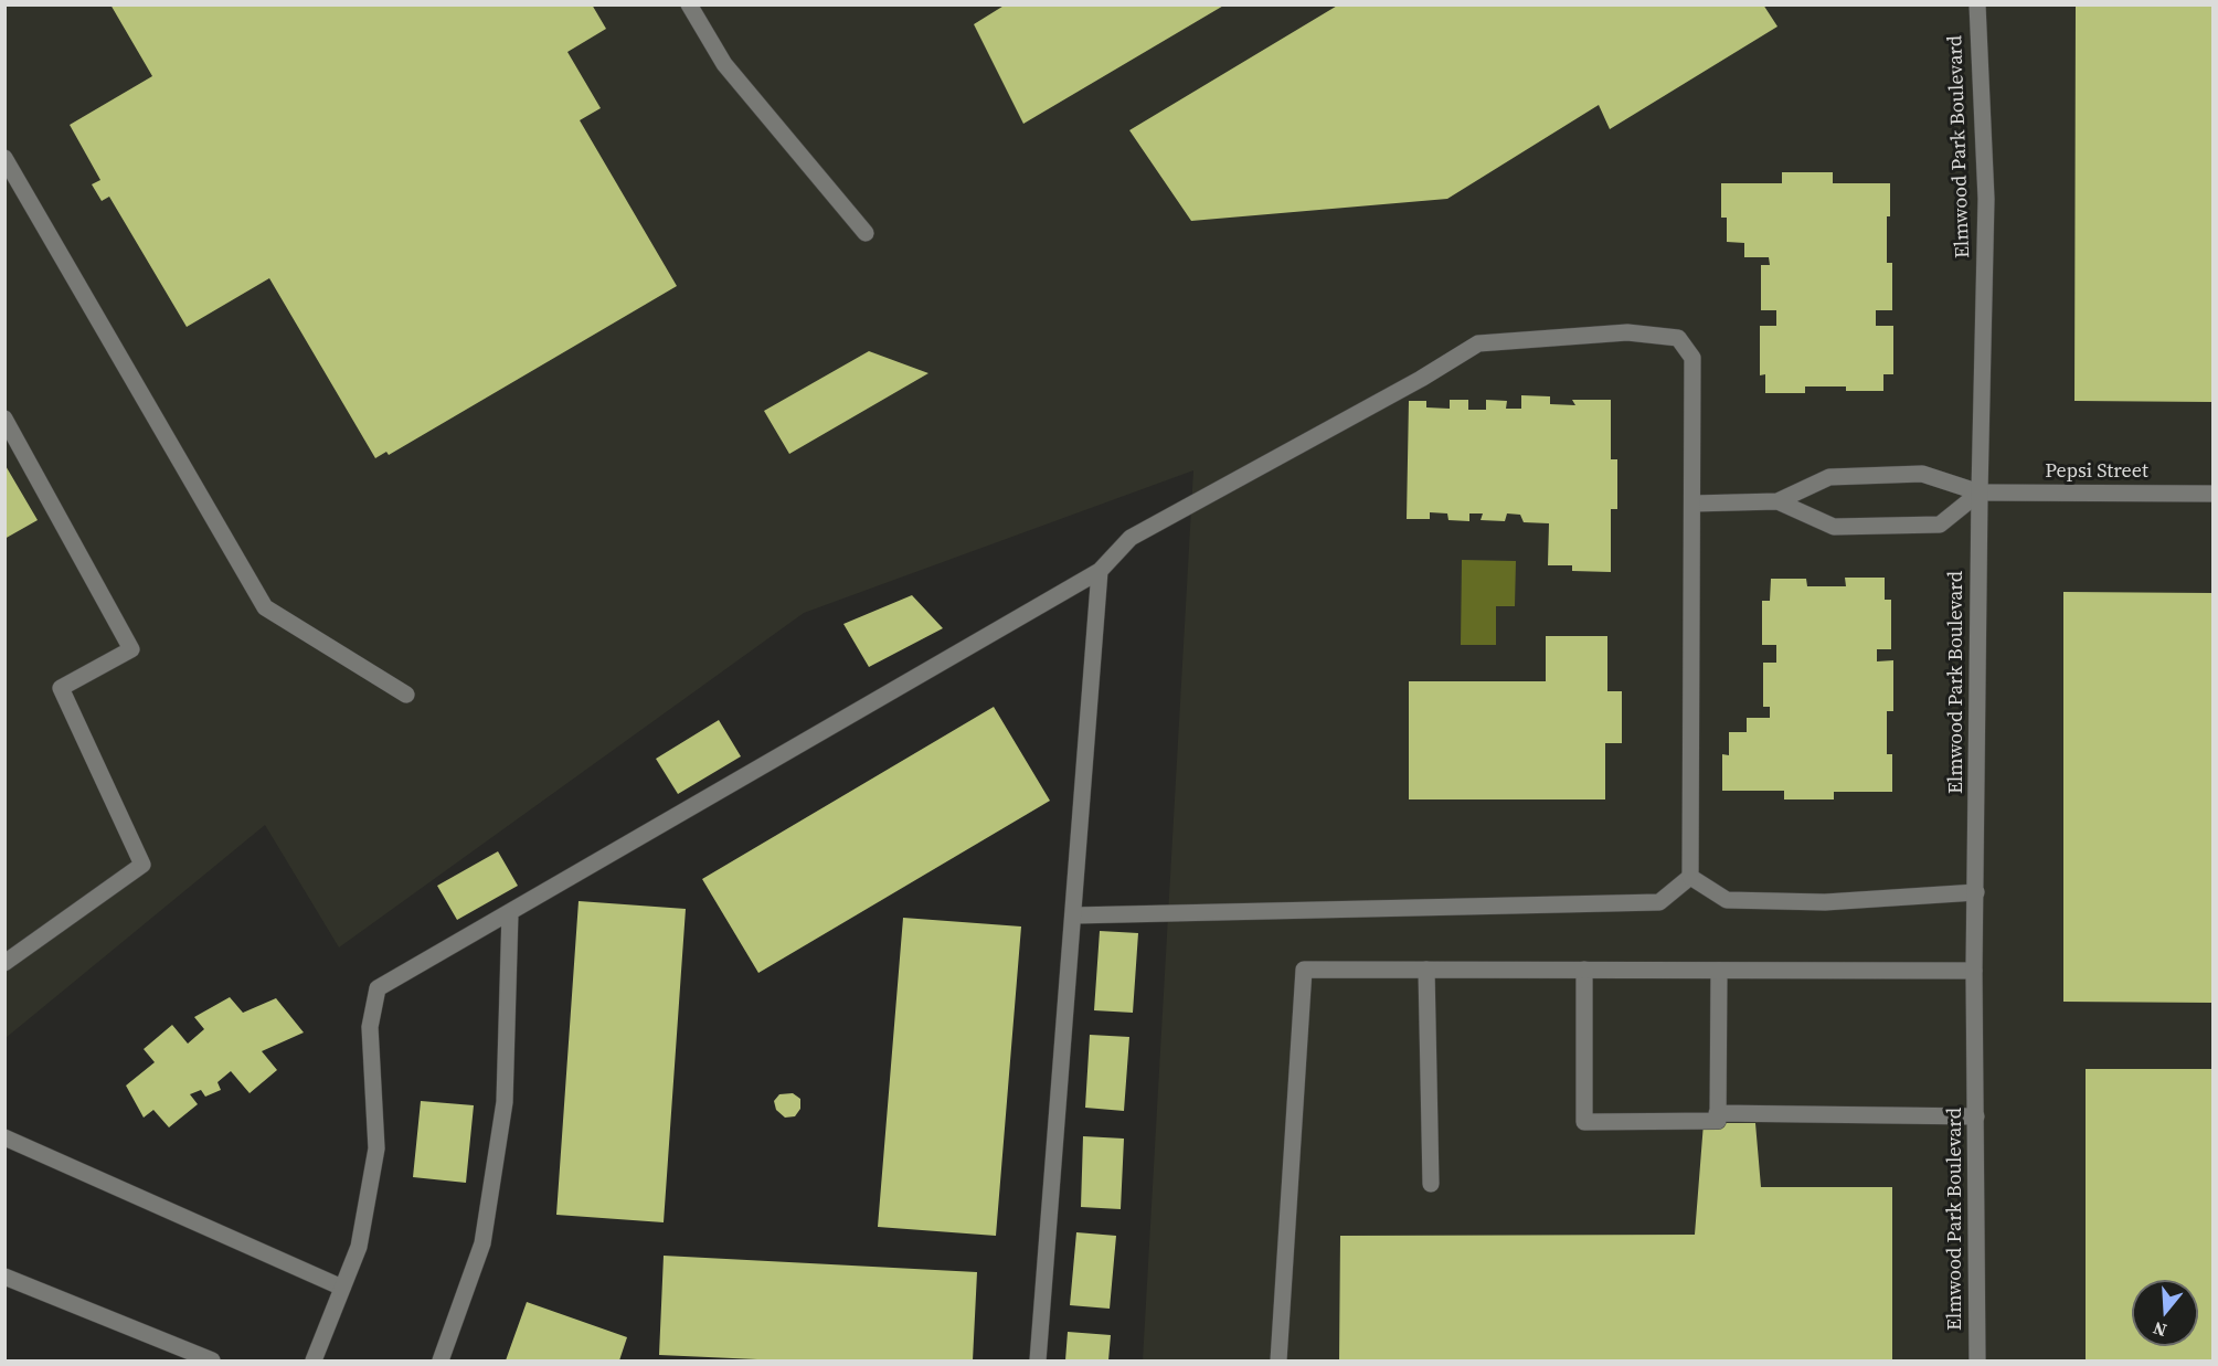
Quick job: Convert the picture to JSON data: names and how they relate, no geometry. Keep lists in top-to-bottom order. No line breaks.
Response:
{"streets":{"street":["Elmwood Park Boulevard","Pepsi Street"]},"crossings":[["Elmwood Park Boulevard","Pepsi Street"]],"north":"bottom"}
